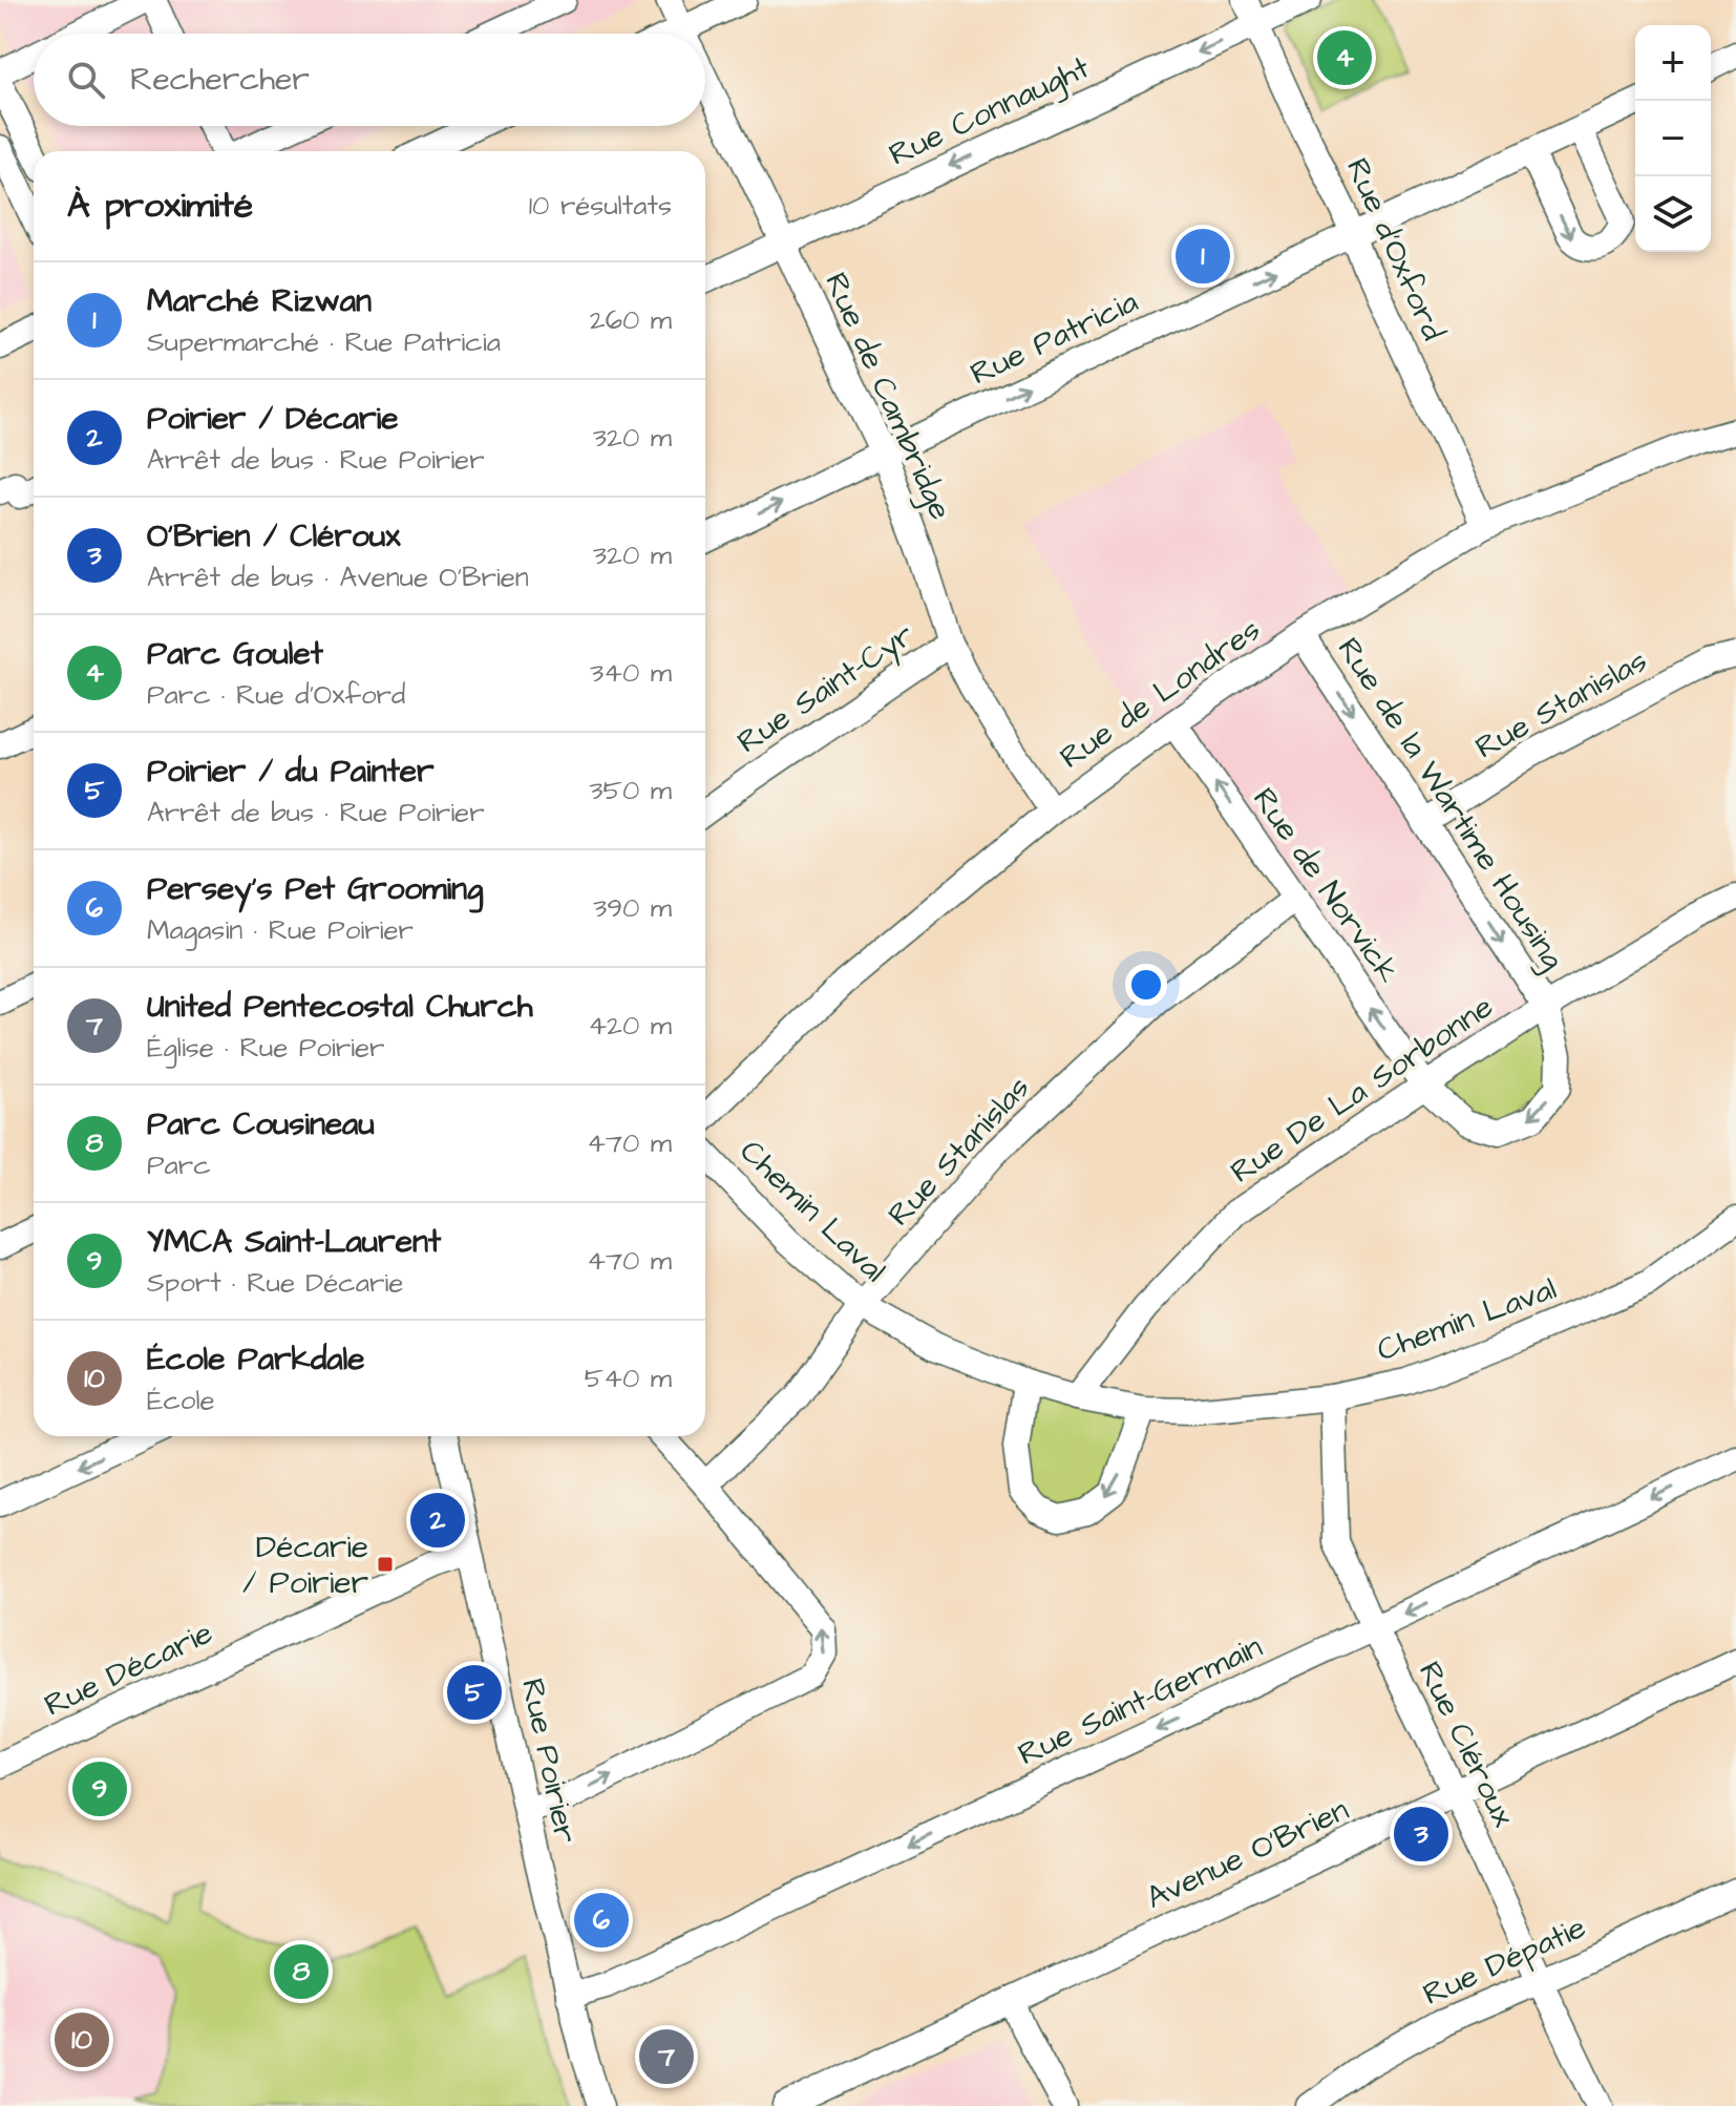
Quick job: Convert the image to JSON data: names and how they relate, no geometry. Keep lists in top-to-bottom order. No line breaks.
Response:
{"streets":{"street":["Rue Connaught","Rue d'Oxford","Rue Patricia","Rue de Cambridge","Rue Saint-Cyr","Rue de Londres","Rue Stanislas","Rue de la Wartime Housing","Rue de Norvick","Rue De La Sorbonne","Chemin Laval","Rue Décarie","Rue Saint-Germain","Rue Cléroux","Rue Poirier","Avenue O'Brien","Rue Dépatie"]},"crossings":[["Rue Connaught","Rue d'Oxford"],["Rue Connaught","Rue de Cambridge"],["Rue d'Oxford","Rue Patricia"],["Rue d'Oxford","Rue de Londres"],["Rue Patricia","Rue de Cambridge"],["Rue de Cambridge","Rue Saint-Cyr"],["Rue de Cambridge","Rue de Londres"],["Rue de Londres","Rue de la Wartime Housing"],["Rue de Londres","Rue de Norvick"],["Rue Stanislas","Rue de la Wartime Housing"],["Rue Stanislas","Rue de Norvick"],["Rue Stanislas","Chemin Laval"],["Rue de la Wartime Housing","Rue De La Sorbonne"],["Rue de Norvick","Rue De La Sorbonne"],["Rue De La Sorbonne","Chemin Laval"],["Chemin Laval","Rue Cléroux"],["Rue Décarie","Rue Poirier"],["Rue Saint-Germain","Rue Cléroux"],["Rue Saint-Germain","Rue Poirier"],["Rue Cléroux","Avenue O'Brien"],["Rue Cléroux","Rue Dépatie"]],"one_way":["Rue Connaught","Rue Patricia","Rue de la Wartime Housing","Rue de Norvick","Rue Saint-Germain"],"places":{"transit":["Décarie / Poirier"]},"page":{"map_buttons":["+","−"],"pins":["4","1","2","5","9","3","6","8","10","7"],"search":"Rechercher","heading":["À proximité","10 résultats"],"list":[{"mark":"1","name":"Marché Rizwan","note":"Supermarché · Rue Patricia","value":"260 m"},{"mark":"2","name":"Poirier / Décarie","note":"Arrêt de bus · Rue Poirier","value":"320 m"},{"mark":"3","name":"O'Brien / Cléroux","note":"Arrêt de bus · Avenue O'Brien","value":"320 m"},{"mark":"4","name":"Parc Goulet","note":"Parc · Rue d'Oxford","value":"340 m"},{"mark":"5","name":"Poirier / du Painter","note":"Arrêt de bus · Rue Poirier","value":"350 m"},{"mark":"6","name":"Persey's Pet Grooming","note":"Magasin · Rue Poirier","value":"390 m"},{"mark":"7","name":"United Pentecostal Church","note":"Église · Rue Poirier","value":"420 m"},{"mark":"8","name":"Parc Cousineau","note":"Parc","value":"470 m"},{"mark":"9","name":"YMCA Saint-Laurent","note":"Sport · Rue Décarie","value":"470 m"},{"mark":"10","name":"École Parkdale","note":"École","value":"540 m"}]}}
